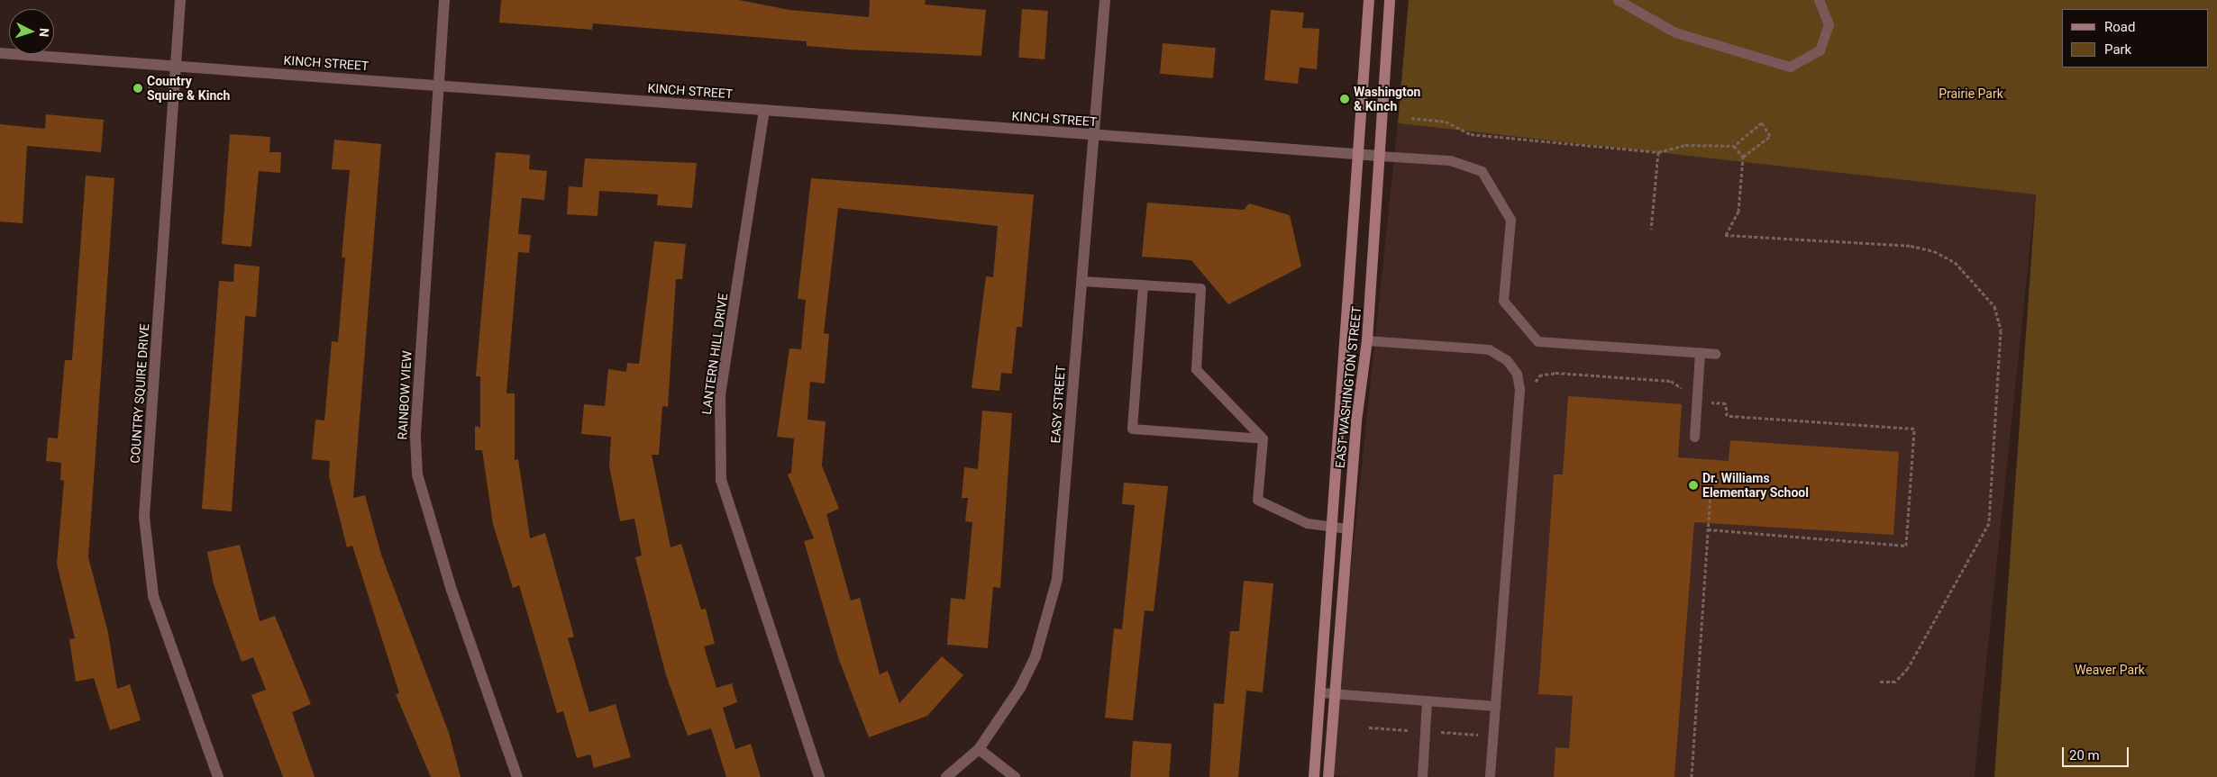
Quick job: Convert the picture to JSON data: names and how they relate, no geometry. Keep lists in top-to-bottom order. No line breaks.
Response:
{"streets":{"main road":["EAST WASHINGTON STREET"],"street":["KINCH STREET","LANTERN HILL DRIVE","COUNTRY SQUIRE DRIVE","RAINBOW VIEW","EASY STREET"]},"crossings":[["KINCH STREET","LANTERN HILL DRIVE"],["KINCH STREET","EAST WASHINGTON STREET"],["KINCH STREET","COUNTRY SQUIRE DRIVE"],["KINCH STREET","RAINBOW VIEW"],["KINCH STREET","EASY STREET"]],"parks":["Prairie Park","Weaver Park"],"places":["Country Squire & Kinch","Washington & Kinch","Dr. Williams Elementary School"],"legend":["Road","Park"],"scale_bar":"20 m","north":"right"}
